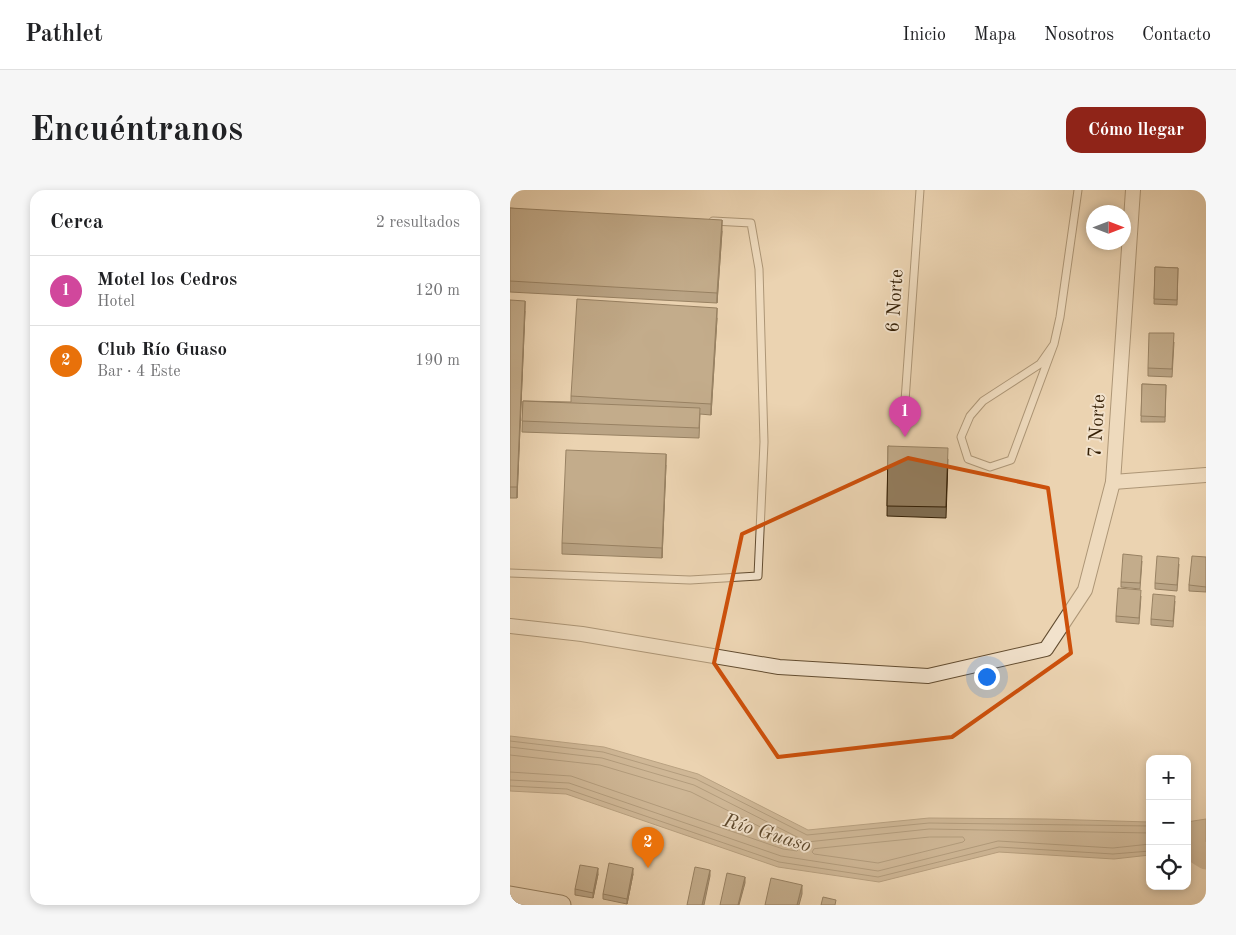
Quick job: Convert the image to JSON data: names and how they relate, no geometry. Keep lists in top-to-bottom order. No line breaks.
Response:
{"streets":{"street":["7 Norte"],"lane":["6 Norte"]},"water":["Río Guaso"],"north":"right","page":{"header":"Pathlet","nav":["Inicio","Mapa","Nosotros","Contacto"],"buttons":"Cómo llegar","title":"Encuéntranos","heading":["Cerca","2 resultados"],"list":[{"mark":"1","name":"Motel los Cedros","note":"Hotel","value":"120 m"},{"mark":"2","name":"Club Río Guaso","note":"Bar · 4 Este","value":"190 m"}],"pins":["1","2"],"map_buttons":["+","−"]}}
